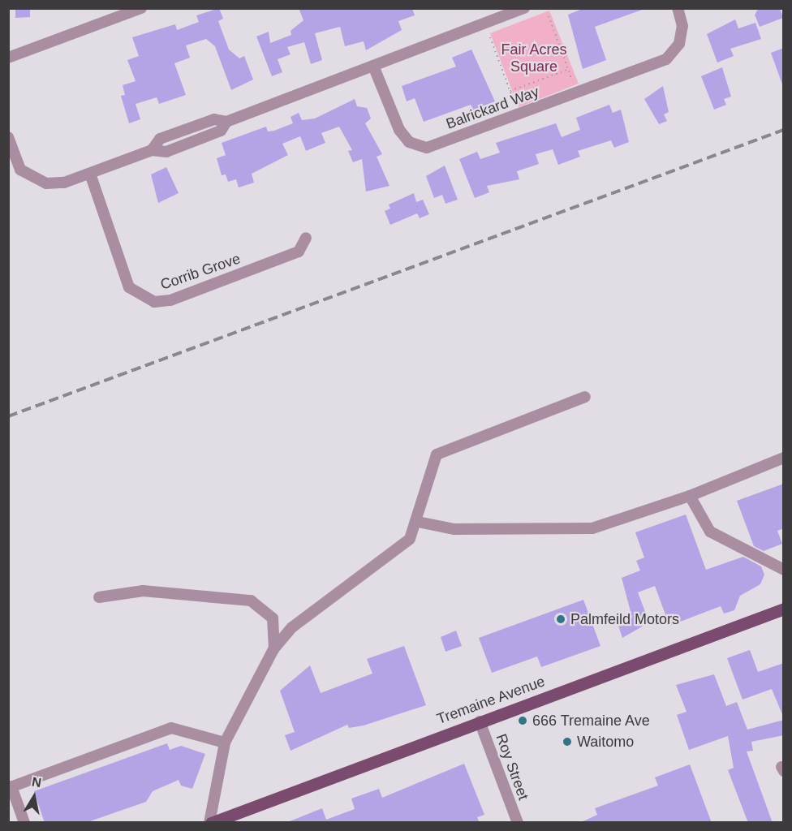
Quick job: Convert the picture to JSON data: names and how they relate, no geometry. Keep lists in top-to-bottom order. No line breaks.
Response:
{"streets":{"main road":["Tremaine Avenue"],"street":["Balrickard Way","Corrib Grove","Roy Street"]},"crossings":[["Tremaine Avenue","Roy Street"]],"parks":["Fair Acres Square"],"places":["Palmfeild Motors","666 Tremaine Ave","Waitomo"],"north":"top"}
